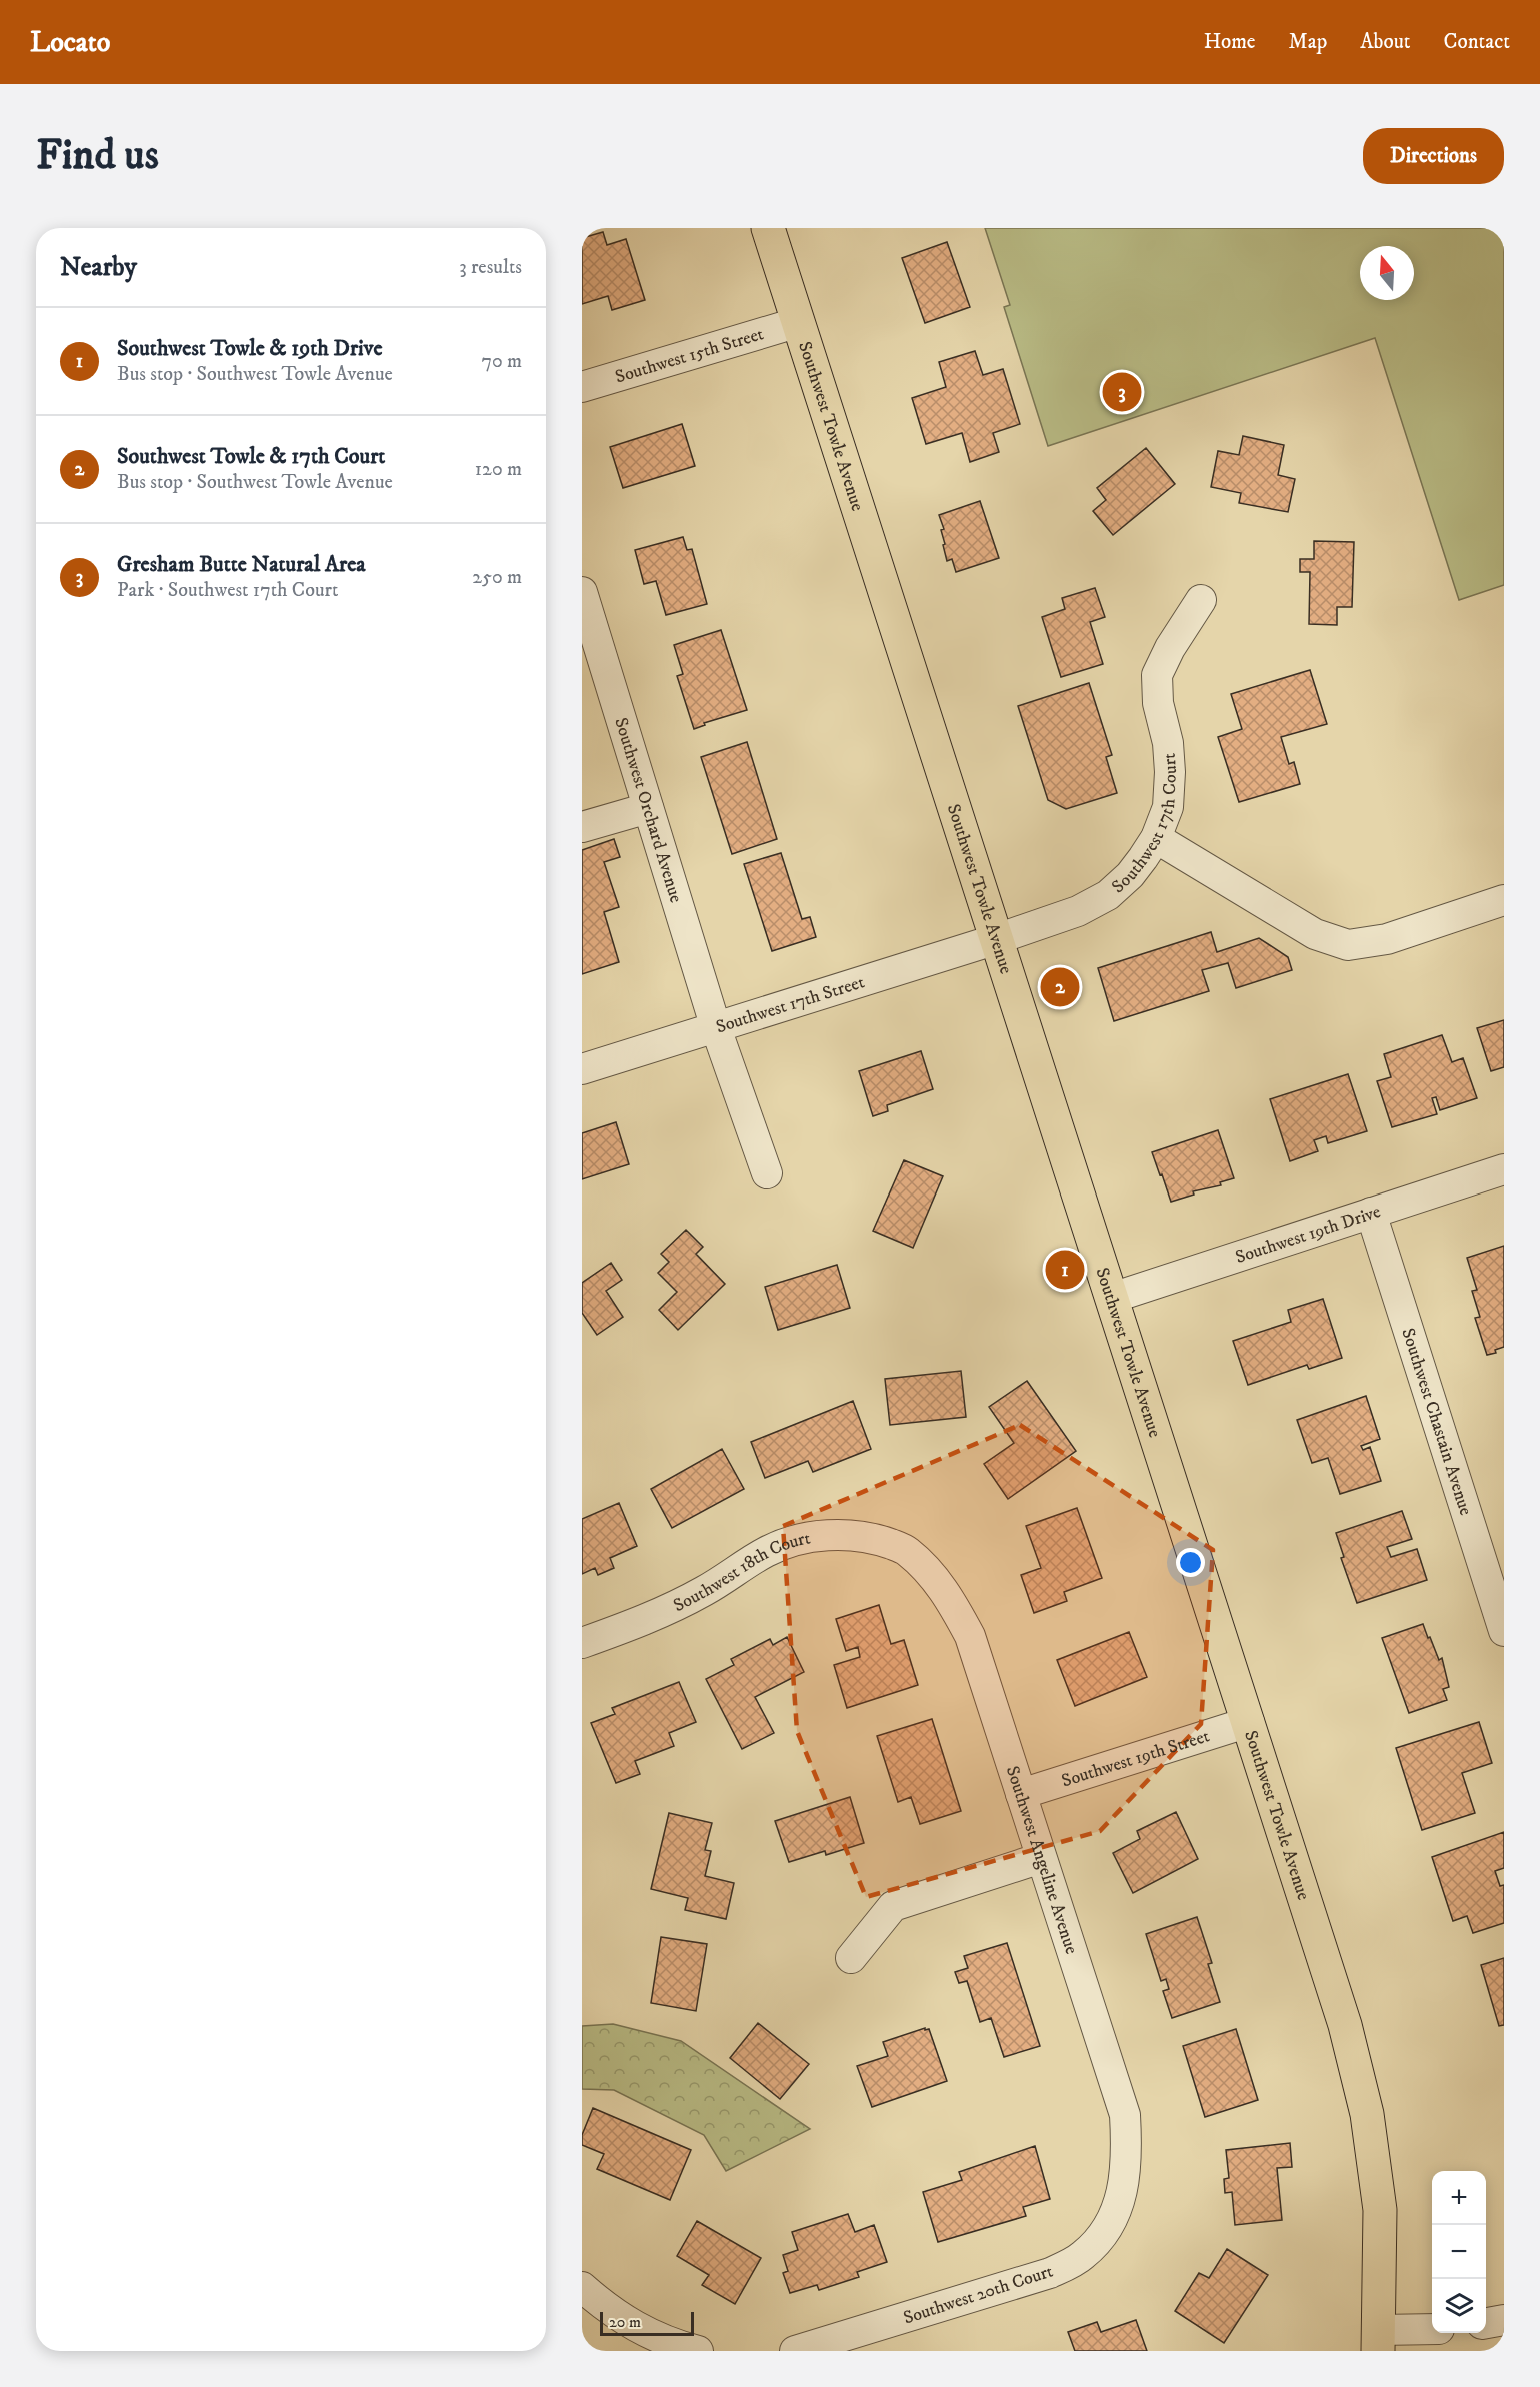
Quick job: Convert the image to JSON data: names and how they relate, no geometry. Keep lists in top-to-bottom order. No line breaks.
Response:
{"streets":{"main road":["Southwest Towle Avenue"],"street":["Southwest 15th Street","Southwest Orchard Avenue","Southwest 17th Court","Southwest 17th Street","Southwest 19th Drive","Southwest Chastain Avenue","Southwest 18th Court","Southwest 19th Street","Southwest Angeline Avenue","Southwest 20th Court"]},"crossings":[["Southwest 15th Street","Southwest Towle Avenue"],["Southwest Towle Avenue","Southwest 17th Court"],["Southwest Towle Avenue","Southwest 17th Street"],["Southwest Towle Avenue","Southwest 19th Drive"],["Southwest Towle Avenue","Southwest 19th Street"],["Southwest Orchard Avenue","Southwest 17th Street"],["Southwest 17th Court","Southwest 17th Street"],["Southwest 19th Drive","Southwest Chastain Avenue"],["Southwest 18th Court","Southwest Angeline Avenue"],["Southwest 19th Street","Southwest Angeline Avenue"],["Southwest Angeline Avenue","Southwest 20th Court"]],"scale_bar":"20 m","north":"top","page":{"header":"Locato","nav":["Home","Map","About","Contact"],"buttons":"Directions","title":"Find us","heading":["Nearby","3 results"],"list":[{"mark":"1","name":"Southwest Towle & 19th Drive","note":"Bus stop · Southwest Towle Avenue","value":"70 m"},{"mark":"2","name":"Southwest Towle & 17th Court","note":"Bus stop · Southwest Towle Avenue","value":"120 m"},{"mark":"3","name":"Gresham Butte Natural Area","note":"Park · Southwest 17th Court","value":"250 m"}],"pins":["3","2","1"],"map_buttons":["+","−"],"scale":"20 m"}}
